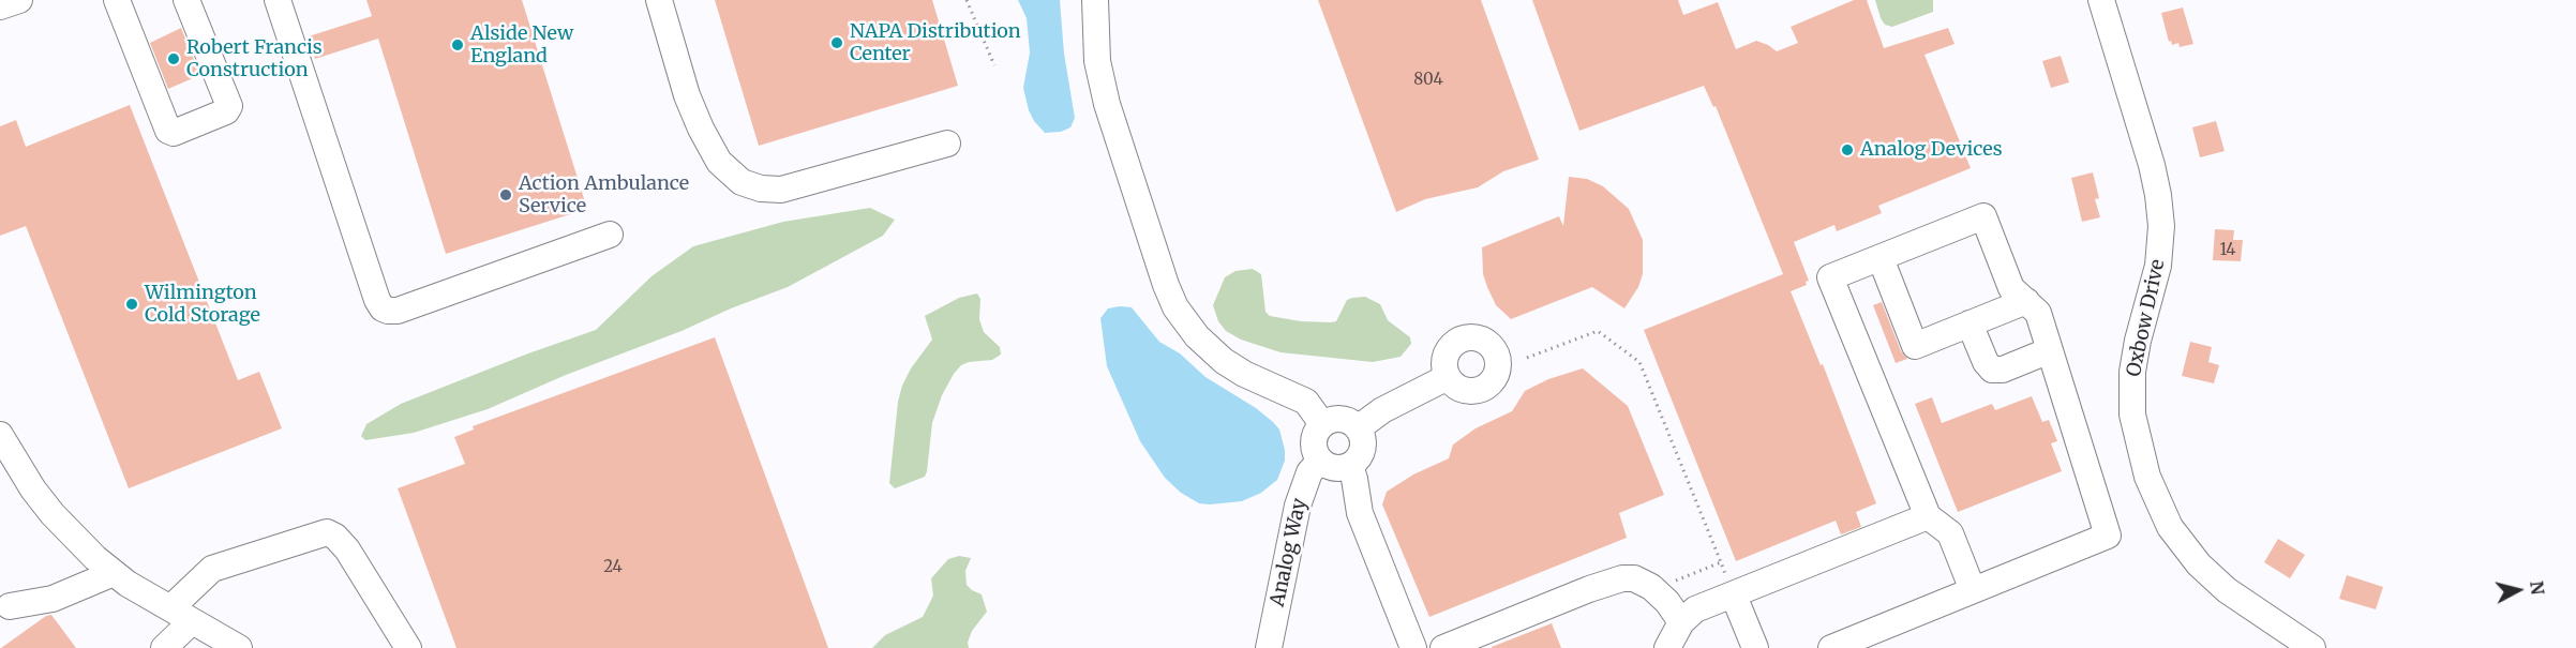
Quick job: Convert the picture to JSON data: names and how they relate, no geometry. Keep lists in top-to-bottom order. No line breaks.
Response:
{"streets":{"street":["Oxbow Drive","Analog Way"]},"places":["NAPA Distribution Center","Alside New England","Robert Francis Construction","Analog Devices","Action Ambulance Service","Wilmington Cold Storage"],"house_numbers":["804","14","24"],"north":"right"}
